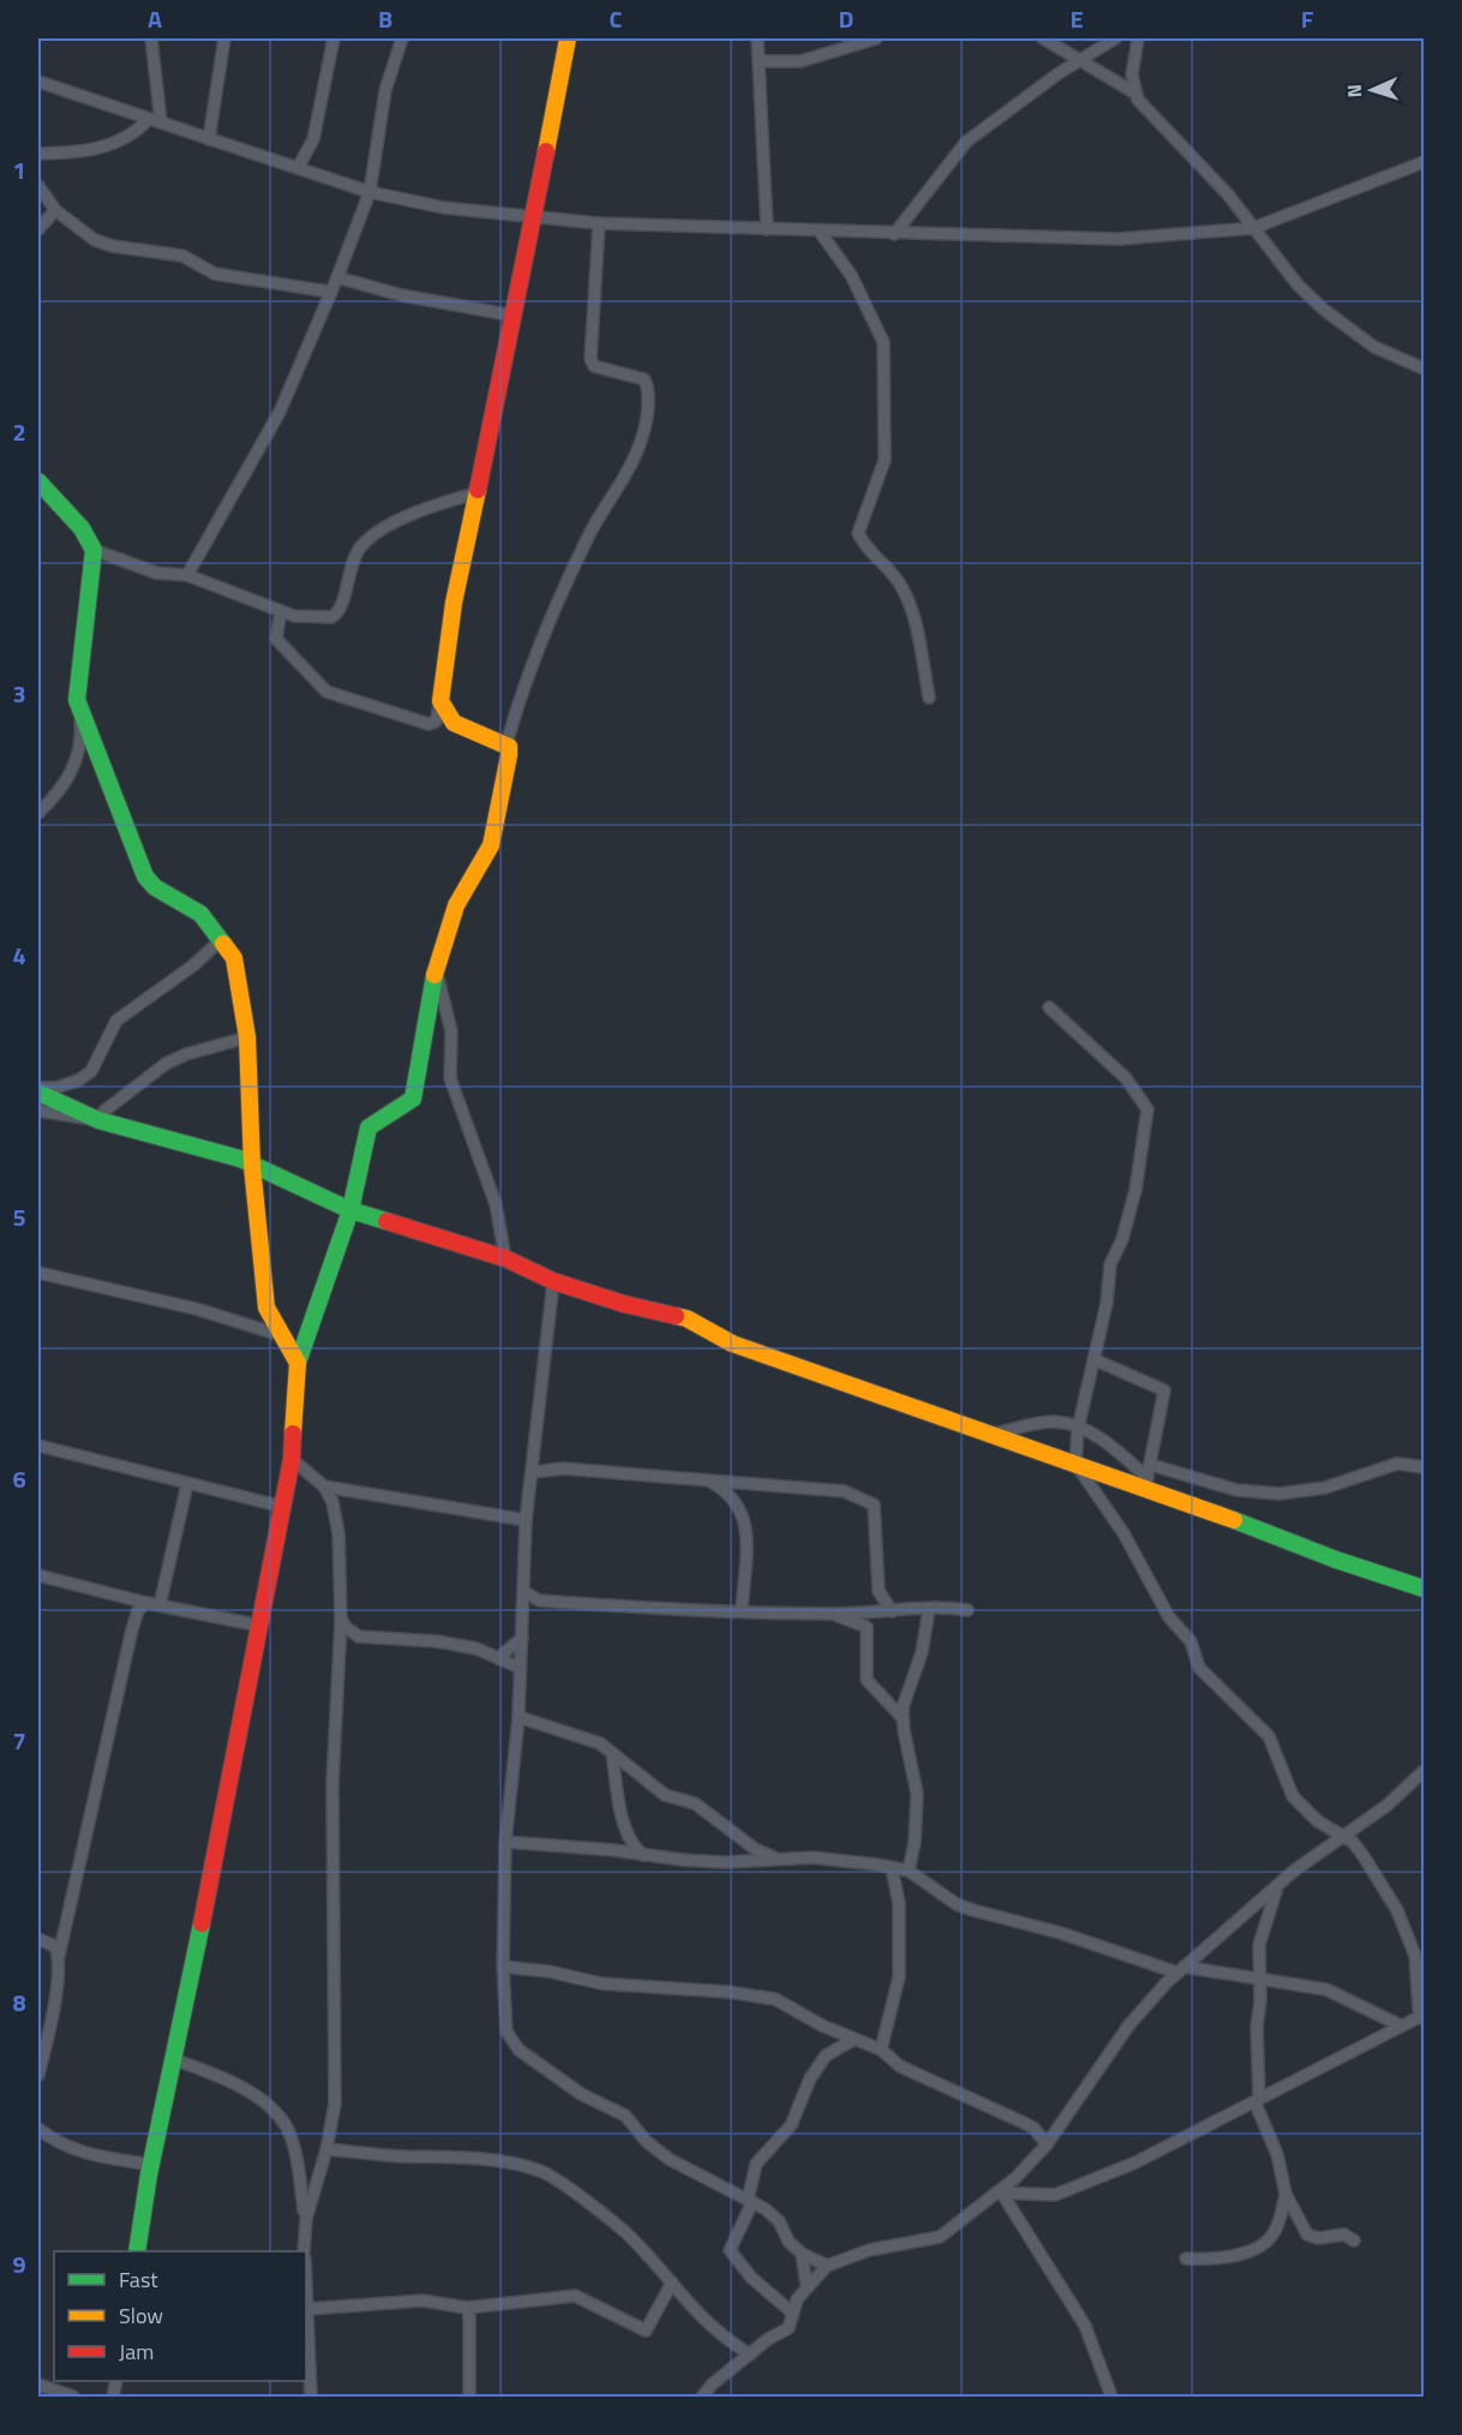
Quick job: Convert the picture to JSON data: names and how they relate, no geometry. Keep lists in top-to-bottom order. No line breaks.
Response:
{"legend":["Fast","Slow","Jam"],"north":"left","grid":{"columns":["A","B","C","D","E","F"],"rows":["1","2","3","4","5","6","7","8","9"]}}
